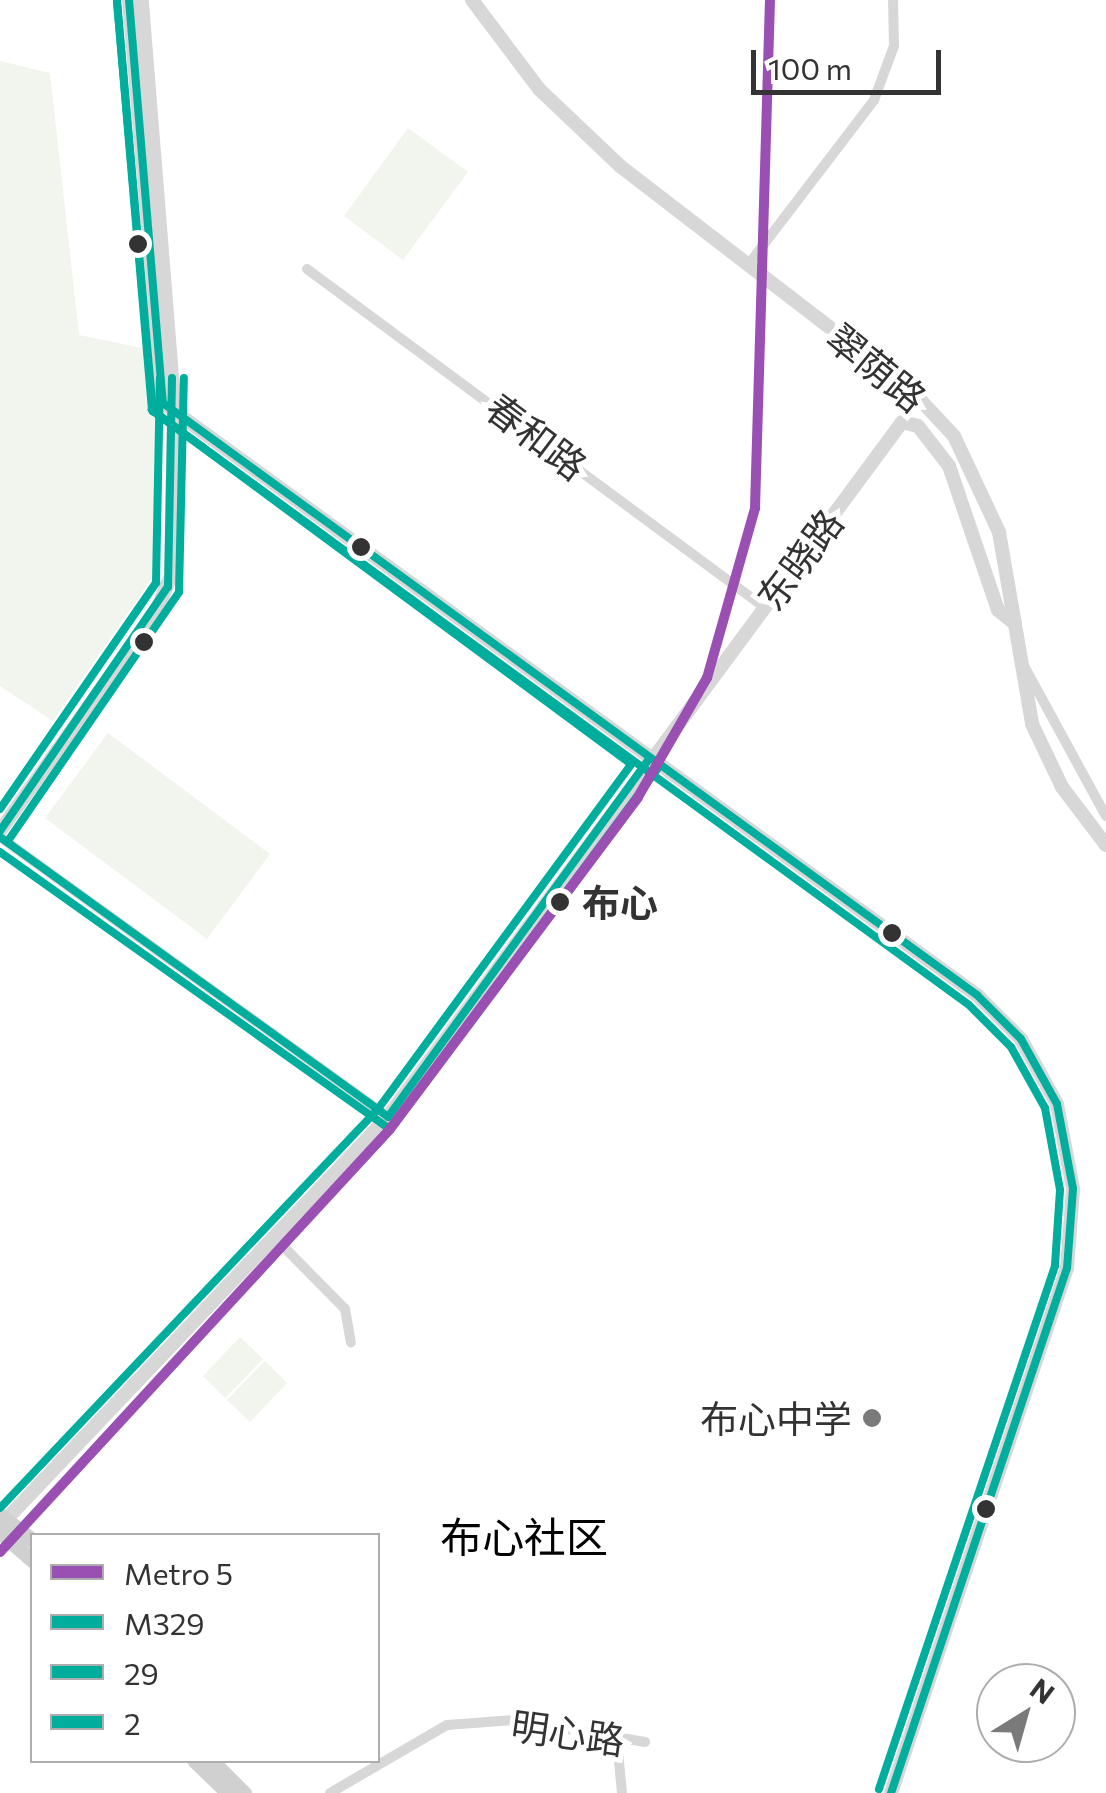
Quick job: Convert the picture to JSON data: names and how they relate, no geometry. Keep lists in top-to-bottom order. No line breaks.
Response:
{"streets":{"street":["翠荫路","春和路","东晓路","明心路"]},"crossings":[["翠荫路","东晓路"],["春和路","东晓路"]],"districts":["布心社区"],"places":["布心","布心中学"],"lines":["metro line 5","transit line M329","transit line 29","transit line 2"],"legend":["Metro 5","M329","29","2"],"scale_bar":"100 m","north":"top right"}
